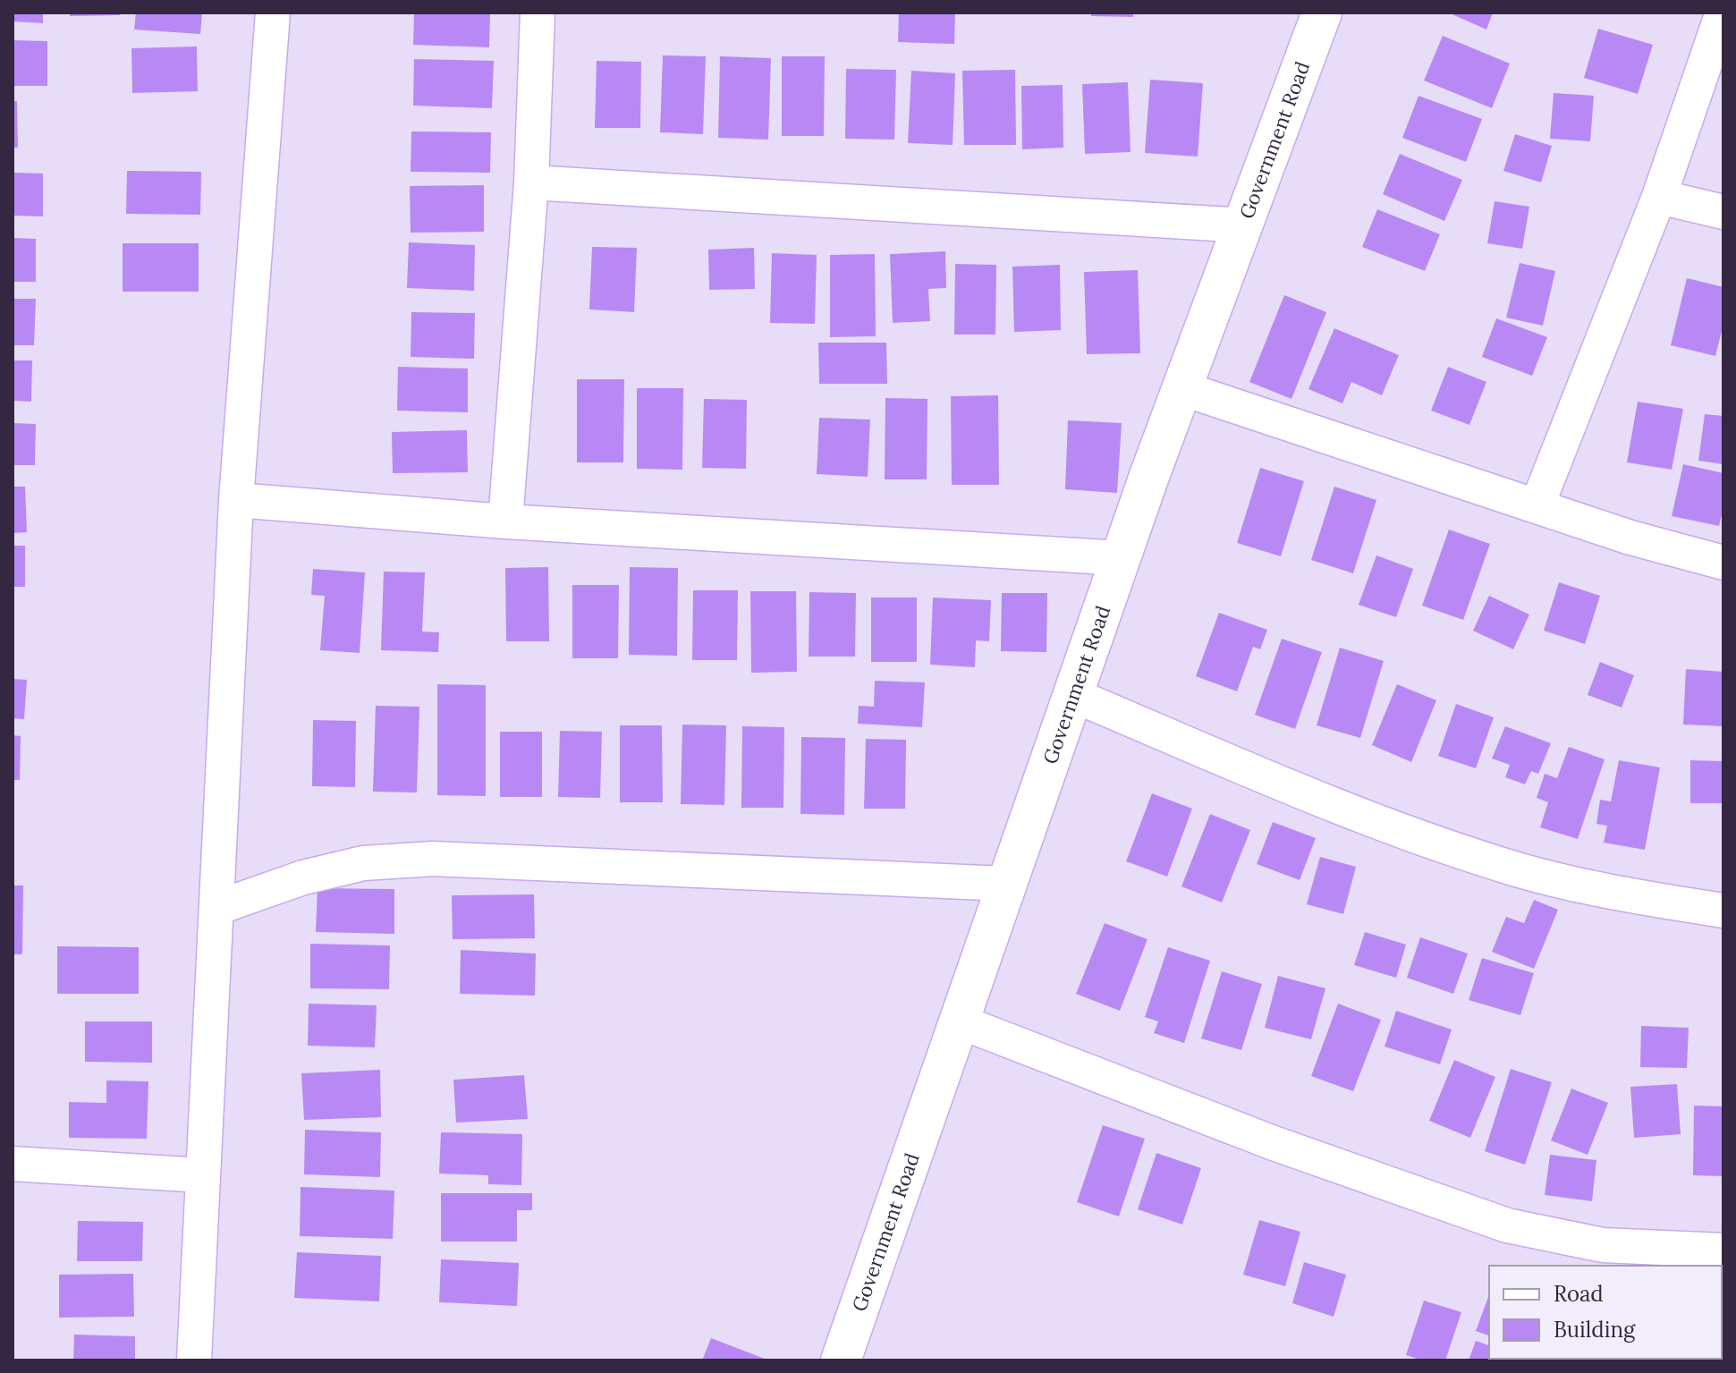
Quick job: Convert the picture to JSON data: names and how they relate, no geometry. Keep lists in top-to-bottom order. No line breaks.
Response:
{"streets":{"street":["Government Road"]},"legend":["Road","Building"]}
